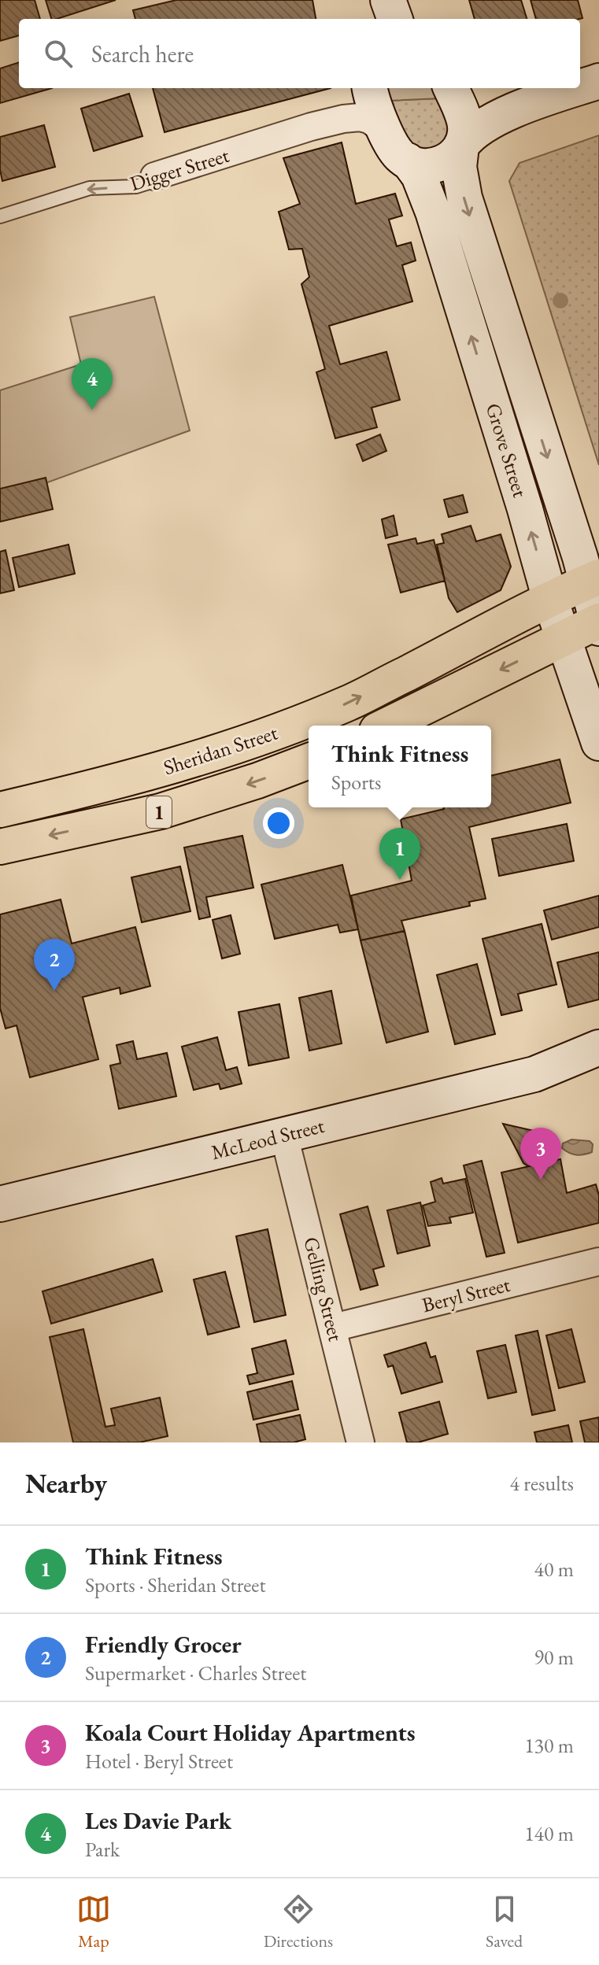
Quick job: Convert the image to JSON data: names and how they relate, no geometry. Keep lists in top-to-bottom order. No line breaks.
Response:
{"streets":{"highway":["Sheridan Street","1"],"street":["Digger Street","Grove Street","McLeod Street","Gelling Street","Beryl Street"]},"crossings":[["Digger Street","Grove Street"],["Grove Street","Sheridan Street"],["McLeod Street","Gelling Street"],["Gelling Street","Beryl Street"]],"page":{"search":"Search here","pins":["4","1","2","3"],"popup":["Think Fitness","Sports"],"heading":["Nearby","4 results"],"list":[{"mark":"1","name":"Think Fitness","note":"Sports · Sheridan Street","value":"40 m"},{"mark":"2","name":"Friendly Grocer","note":"Supermarket · Charles Street","value":"90 m"},{"mark":"3","name":"Koala Court Holiday Apartments","note":"Hotel · Beryl Street","value":"130 m"},{"mark":"4","name":"Les Davie Park","note":"Park","value":"140 m"}],"nav":["Map","Directions","Saved"]}}
